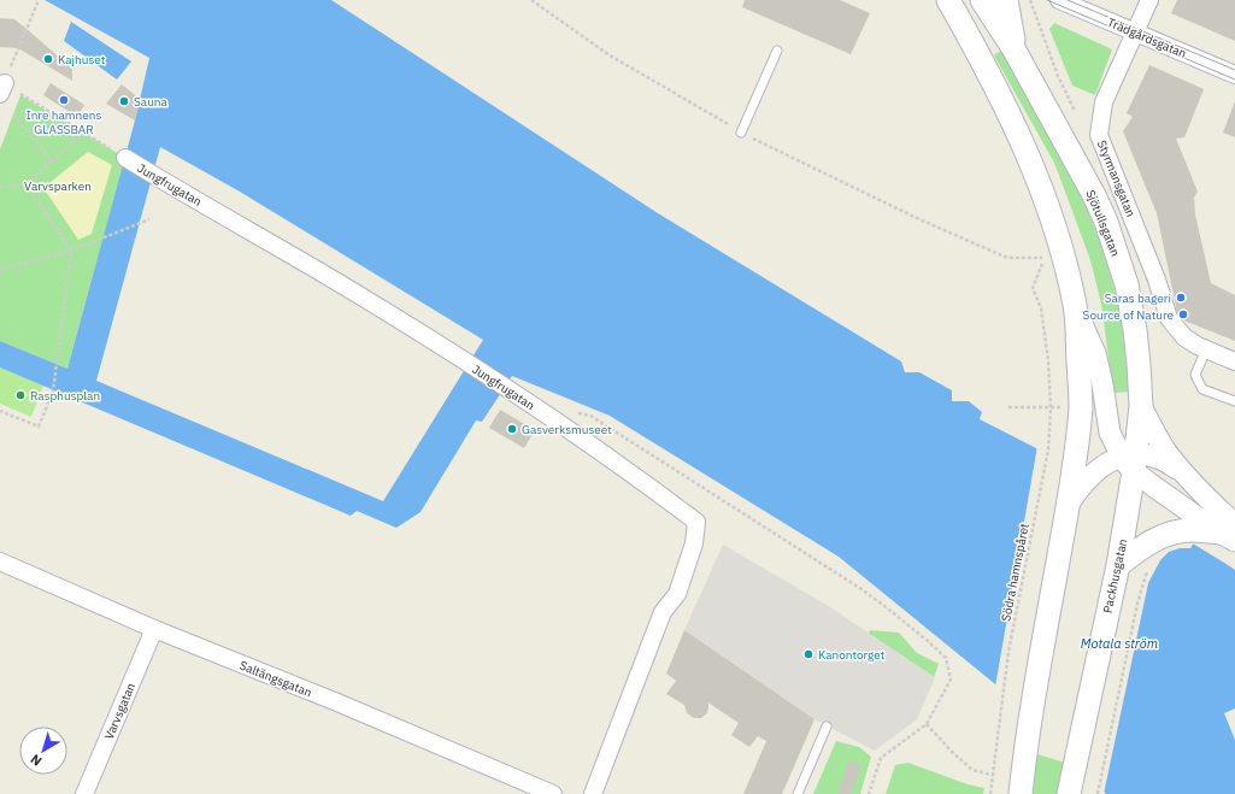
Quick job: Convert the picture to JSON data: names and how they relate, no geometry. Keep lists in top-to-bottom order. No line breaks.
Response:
{"streets":{"main road":["Sjötullsgatan","Packhusgatan"],"street":["Trädgårdsgatan","Styrmansgatan","Jungfrugatan","Saltängsgatan","Varvsgatan"],"path":["Södra hamnspåret"]},"crossings":[["Trädgårdsgatan","Styrmansgatan"],["Sjötullsgatan","Packhusgatan"],["Saltängsgatan","Varvsgatan"]],"water":["Motala ström"],"parks":["Varvsparken"],"places":["Kajhuset","Inre hamnens GLASSBAR","Sauna","Saras bageri","Source of Nature","Rasphusplan","Gasverksmuseet","Kanontorget"],"north":"bottom left"}
